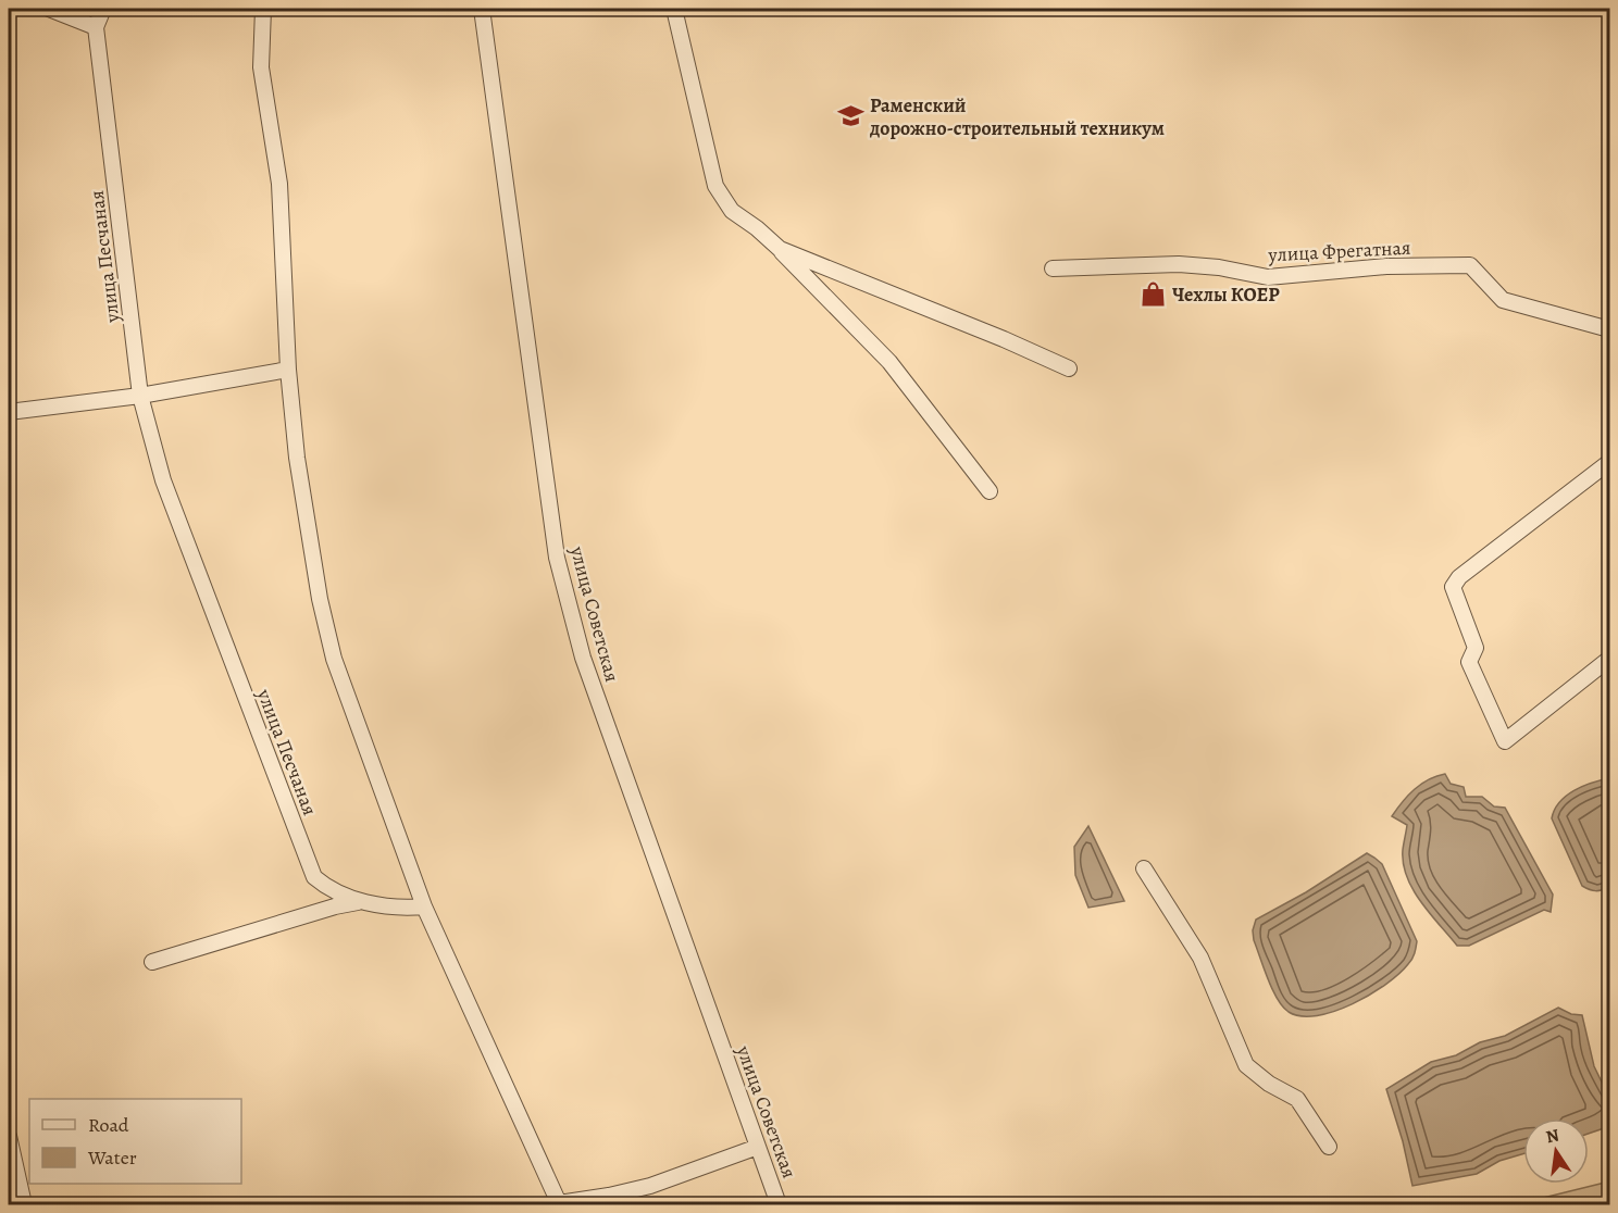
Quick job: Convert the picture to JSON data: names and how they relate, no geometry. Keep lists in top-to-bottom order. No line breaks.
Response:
{"streets":{"street":["улица Фрегатная","улица Песчаная","улица Советская"]},"places":{"school or university":["Раменский дорожно-строительный техникум"],"shop":["Чехлы КОЕР"]},"legend":["Road","Water"],"north":"top"}
